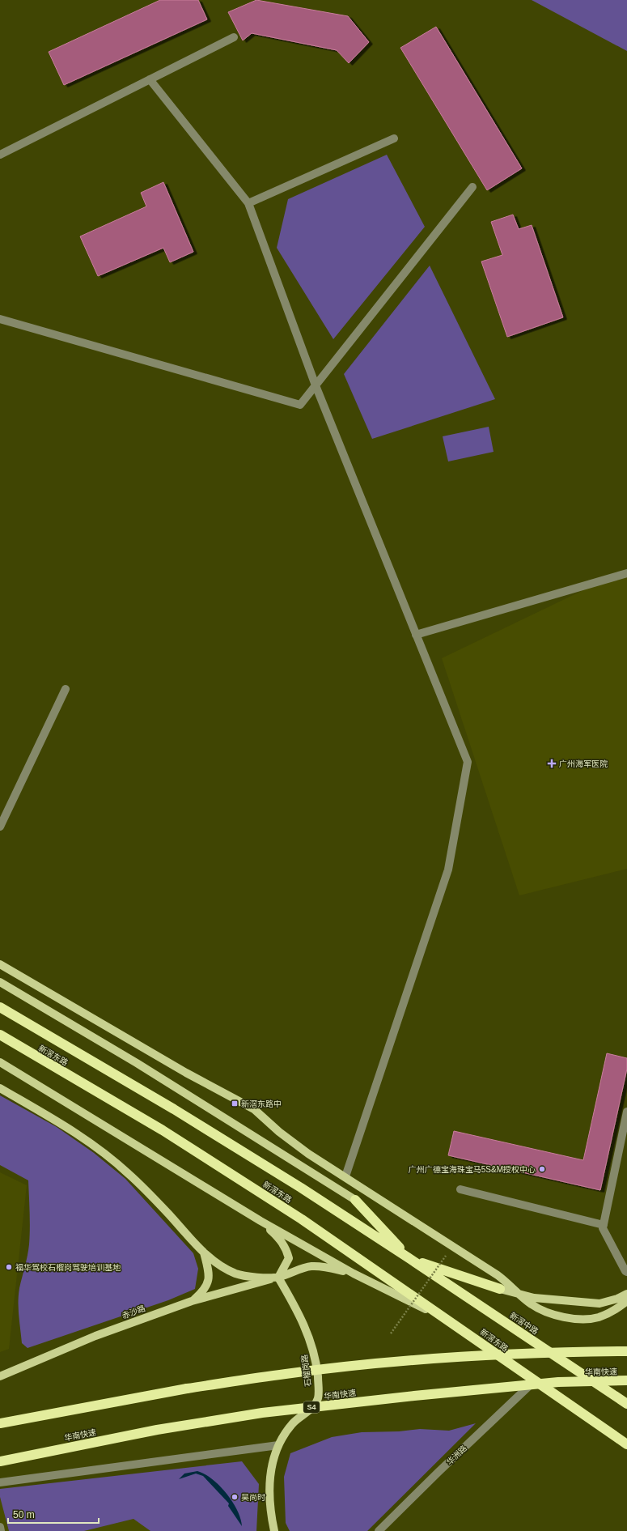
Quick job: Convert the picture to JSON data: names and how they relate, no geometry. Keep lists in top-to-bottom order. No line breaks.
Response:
{"streets":{"highway":["新滘东路","新滘中路","华南快速","S4"],"main road":["赤沙路","石榴岗路"],"street":["华洲路"]},"crossings":[["新滘东路","新滘中路"],["新滘东路","华洲路"],["赤沙路","石榴岗路"]],"places":{"health":["广州海军医院"],"transit":["新滘东路中"],"other":["广州广德宝海珠宝马5S&M授权中心","福华驾校石榴岗驾驶培训基地","吴尚时"]},"scale_bar":"50 m"}
